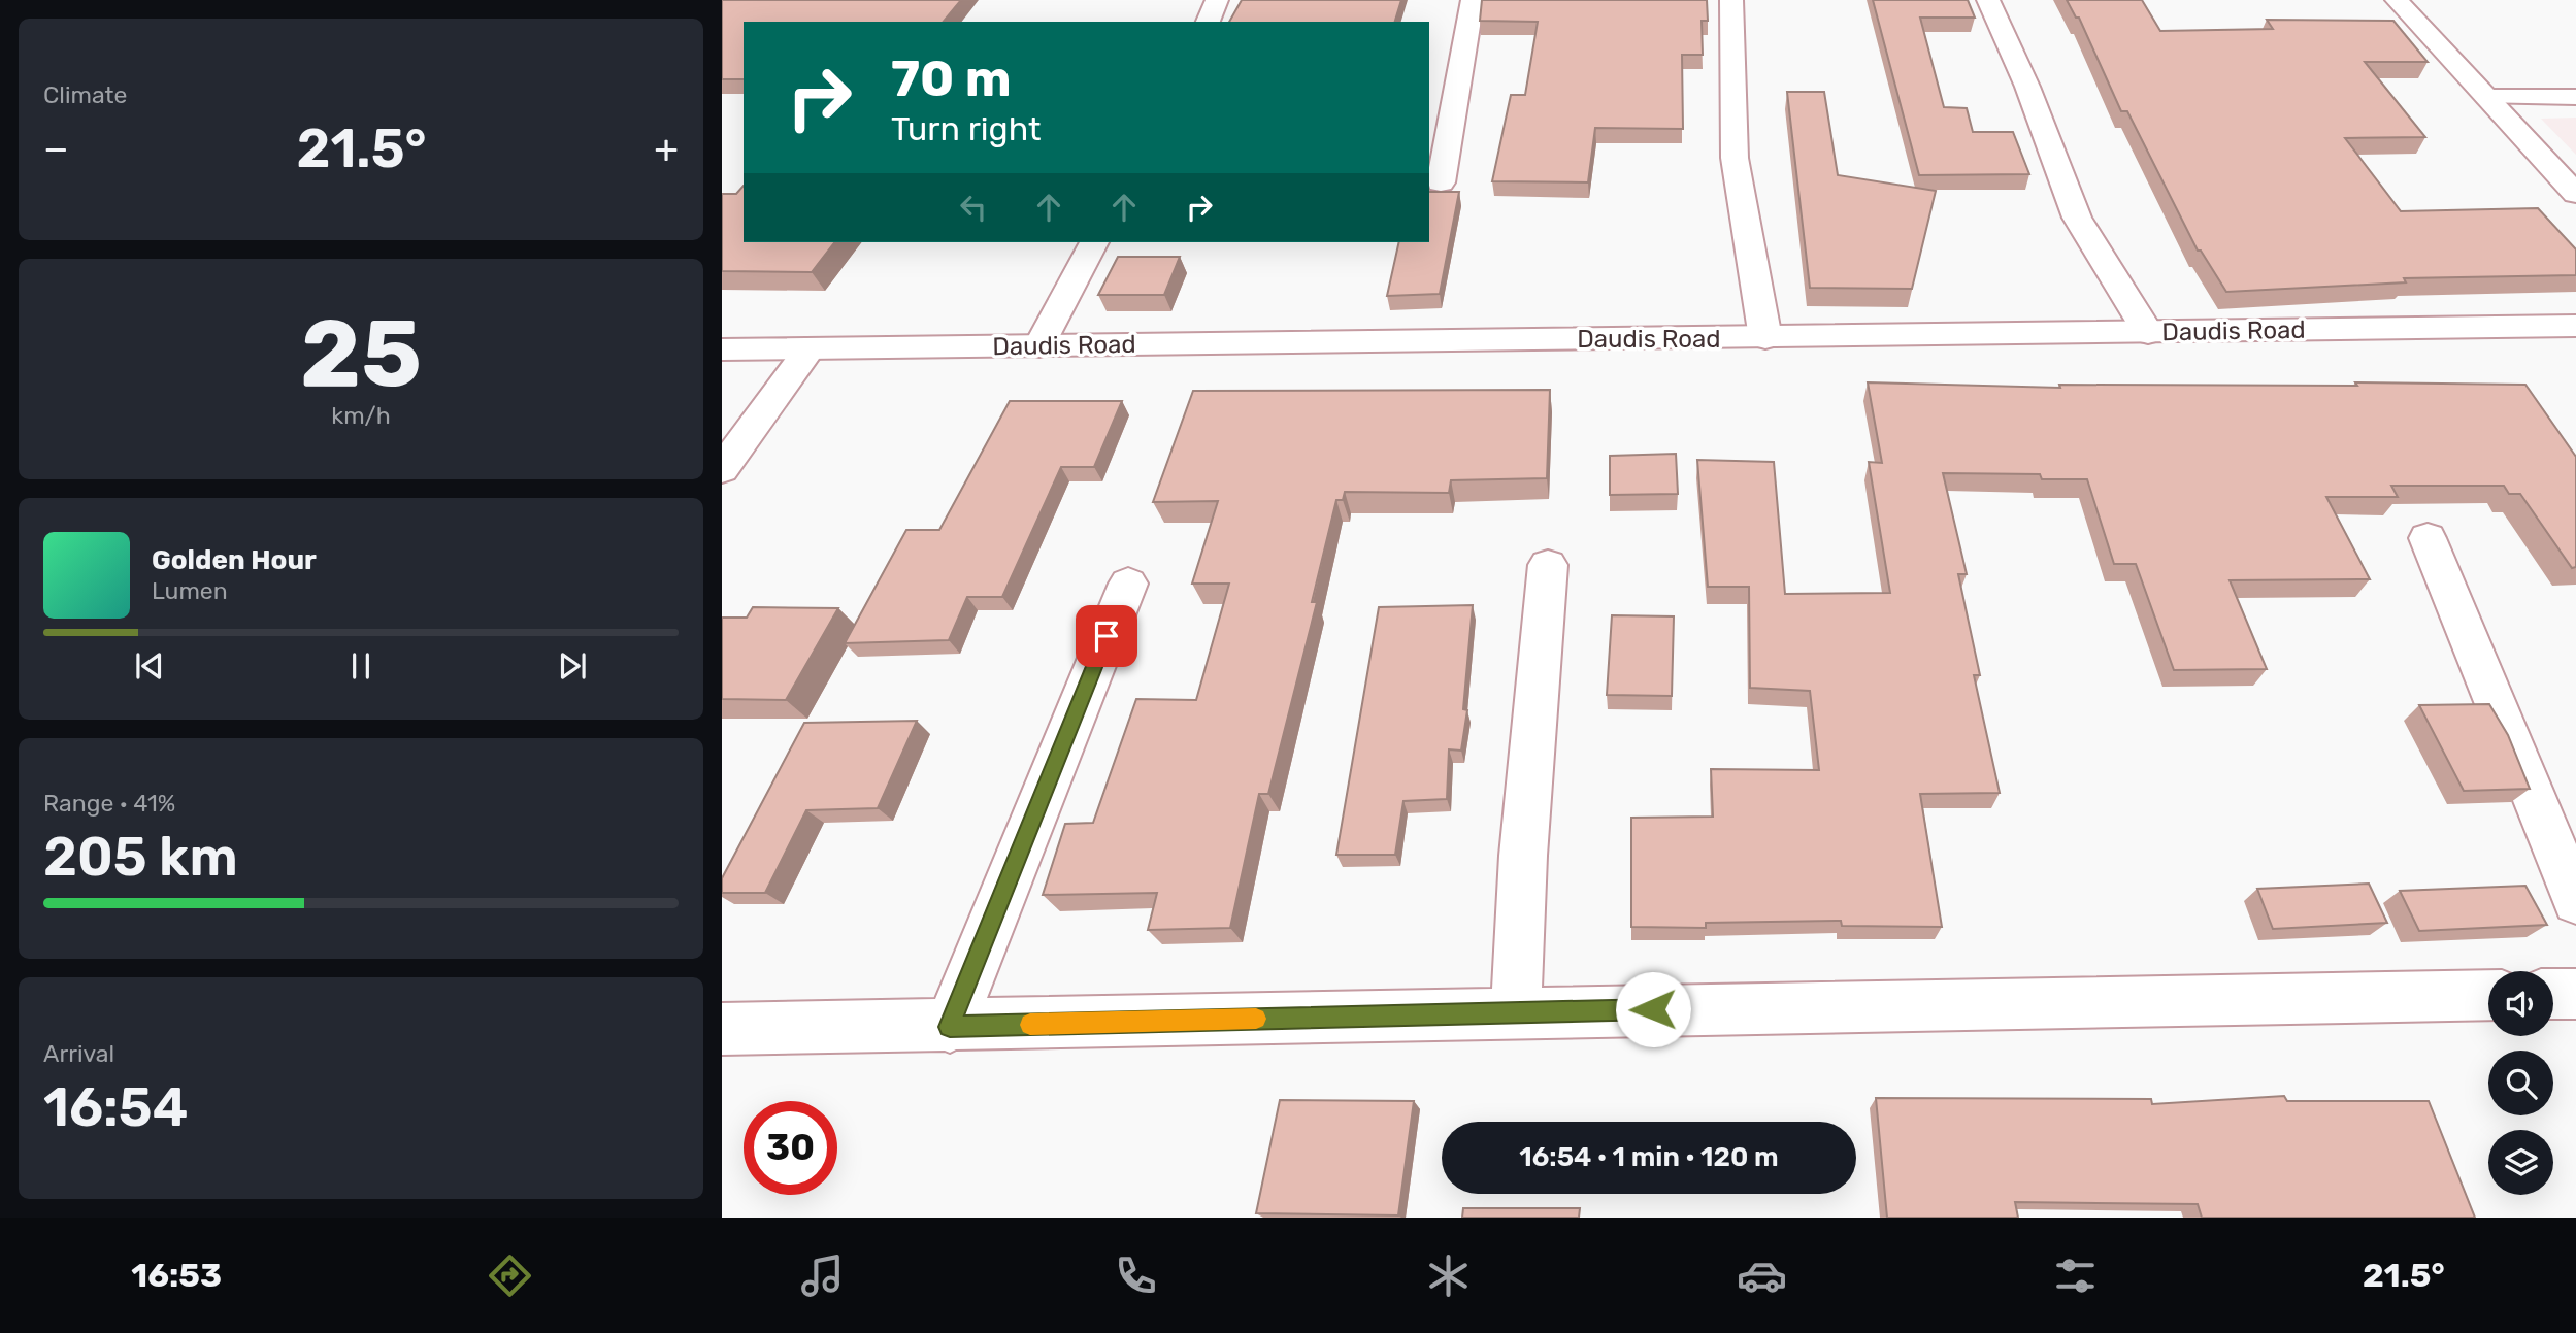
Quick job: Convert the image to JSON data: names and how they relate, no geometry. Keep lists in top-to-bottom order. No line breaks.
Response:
{"streets":{"street":["Daudis Road"]},"page":{"tile":["Climate",["25","km/h"],["Range · 41%","205 km"],["Arrival","16:54"]],"turn":["70 m","Turn right"],"heat":["−","21.5°","+"],"song":["Golden Hour","Lumen"],"limit":"30","trip":"16:54 · 1 min · 120 m","tabs":["16:53","21.5°"]}}
